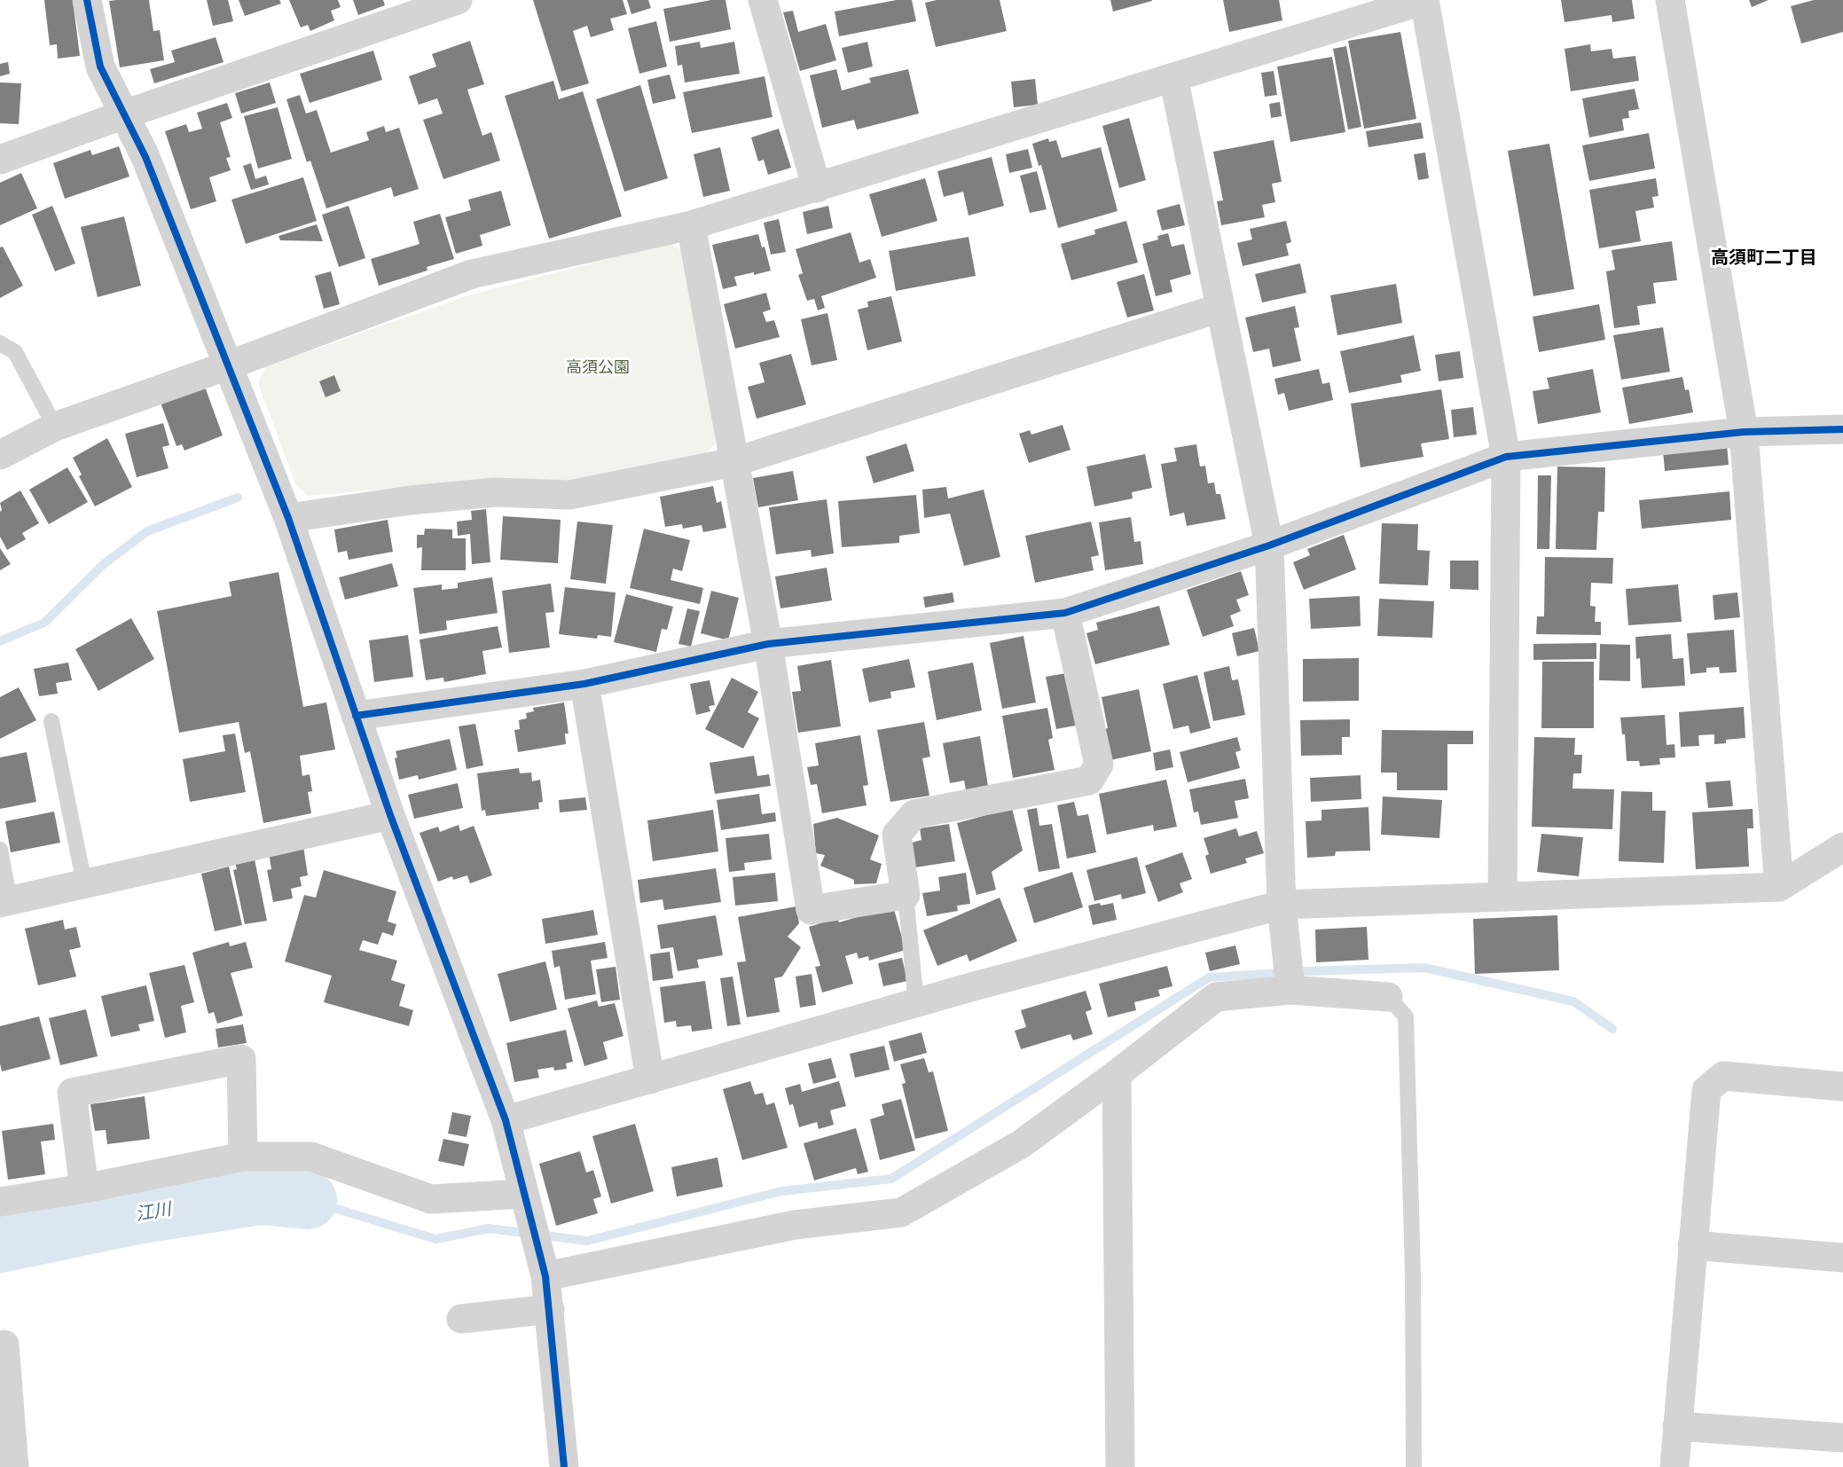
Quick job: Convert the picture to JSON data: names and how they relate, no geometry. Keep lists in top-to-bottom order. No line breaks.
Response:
{"districts":["高須町二丁目"],"water":["江川"],"parks":["高須公園"]}
